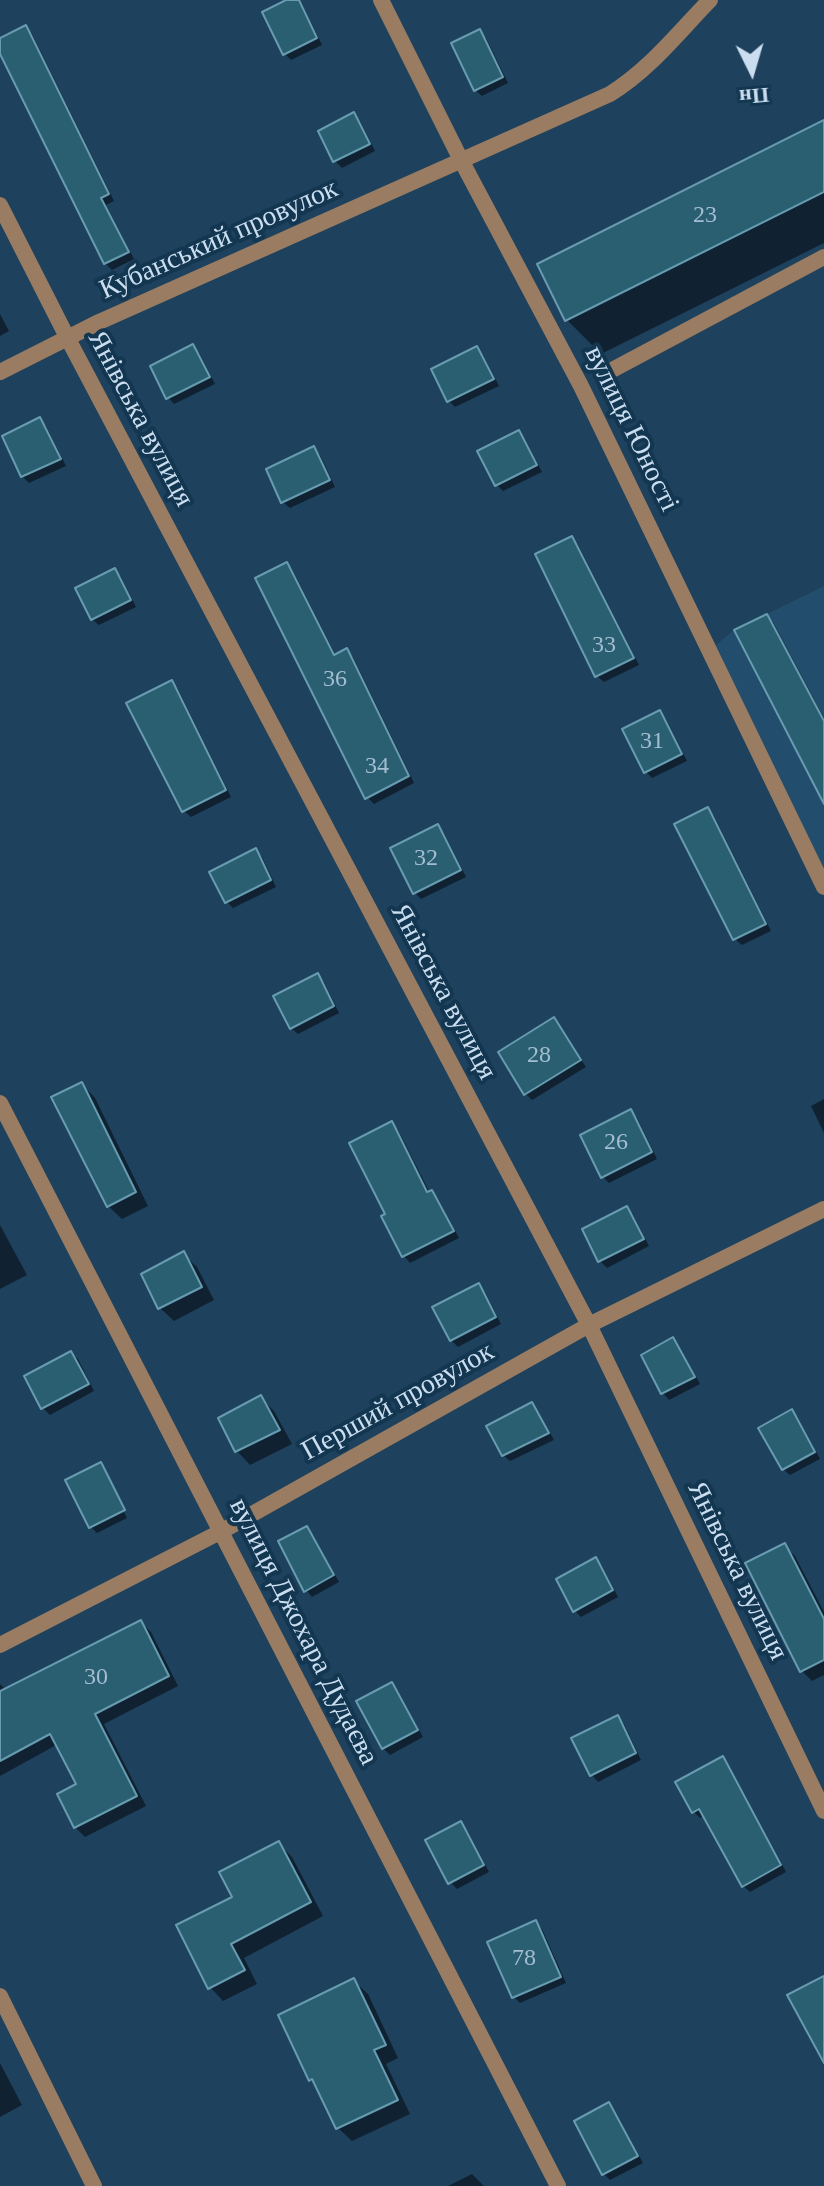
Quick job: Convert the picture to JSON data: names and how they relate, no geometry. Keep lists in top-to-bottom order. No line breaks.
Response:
{"streets":{"street":["Кубанський провулок","Янівська вулиця","вулиця Юності","Перший провулок","вулиця Джохара Дудаєва"]},"crossings":[["Кубанський провулок","Янівська вулиця"],["Кубанський провулок","вулиця Юності"],["Янівська вулиця","Перший провулок"],["Перший провулок","вулиця Джохара Дудаєва"]],"house_numbers":["23","33","36","31","34","32","28","26","30","78"],"north":"bottom"}
